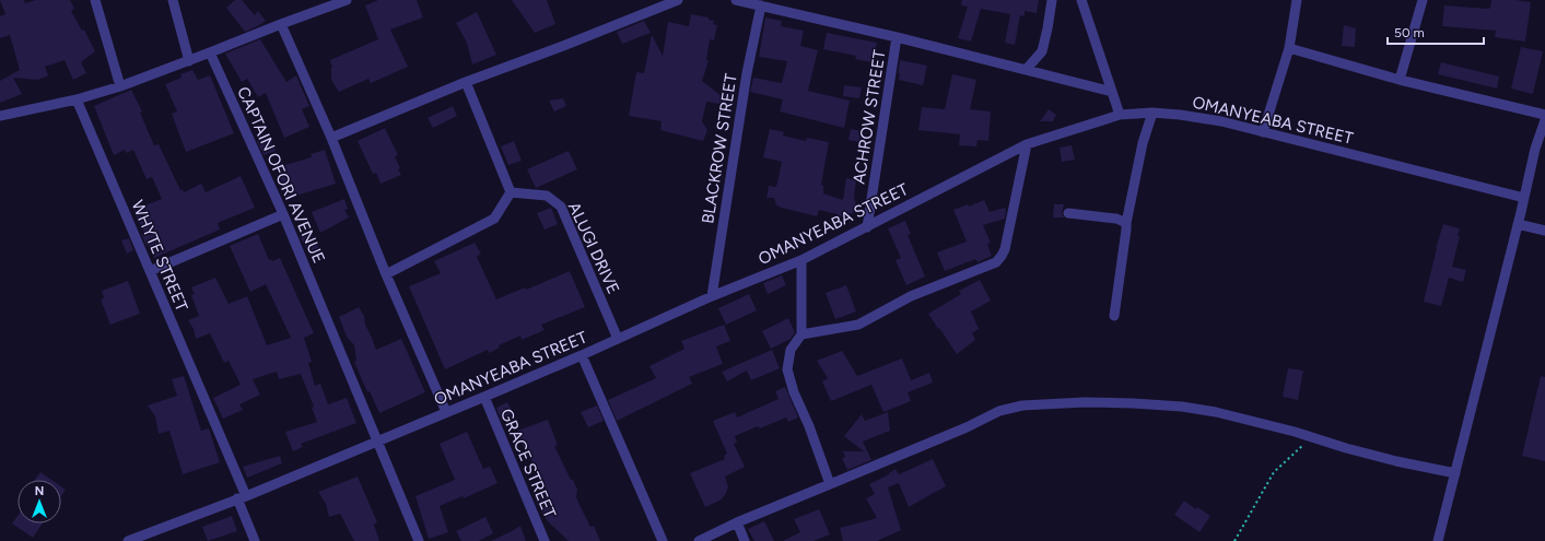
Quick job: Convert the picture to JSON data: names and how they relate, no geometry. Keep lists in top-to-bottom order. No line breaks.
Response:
{"streets":{"street":["ACHROW STREET","OMANYEABA STREET","BLACKROW STREET","CAPTAIN OFORI AVENUE","ALUGI DRIVE","WHYTE STREET","GRACE STREET"]},"crossings":[["ACHROW STREET","OMANYEABA STREET"],["OMANYEABA STREET","BLACKROW STREET"],["OMANYEABA STREET","CAPTAIN OFORI AVENUE"],["OMANYEABA STREET","ALUGI DRIVE"],["OMANYEABA STREET","WHYTE STREET"],["OMANYEABA STREET","GRACE STREET"]],"scale_bar":"50 m","north":"top"}
